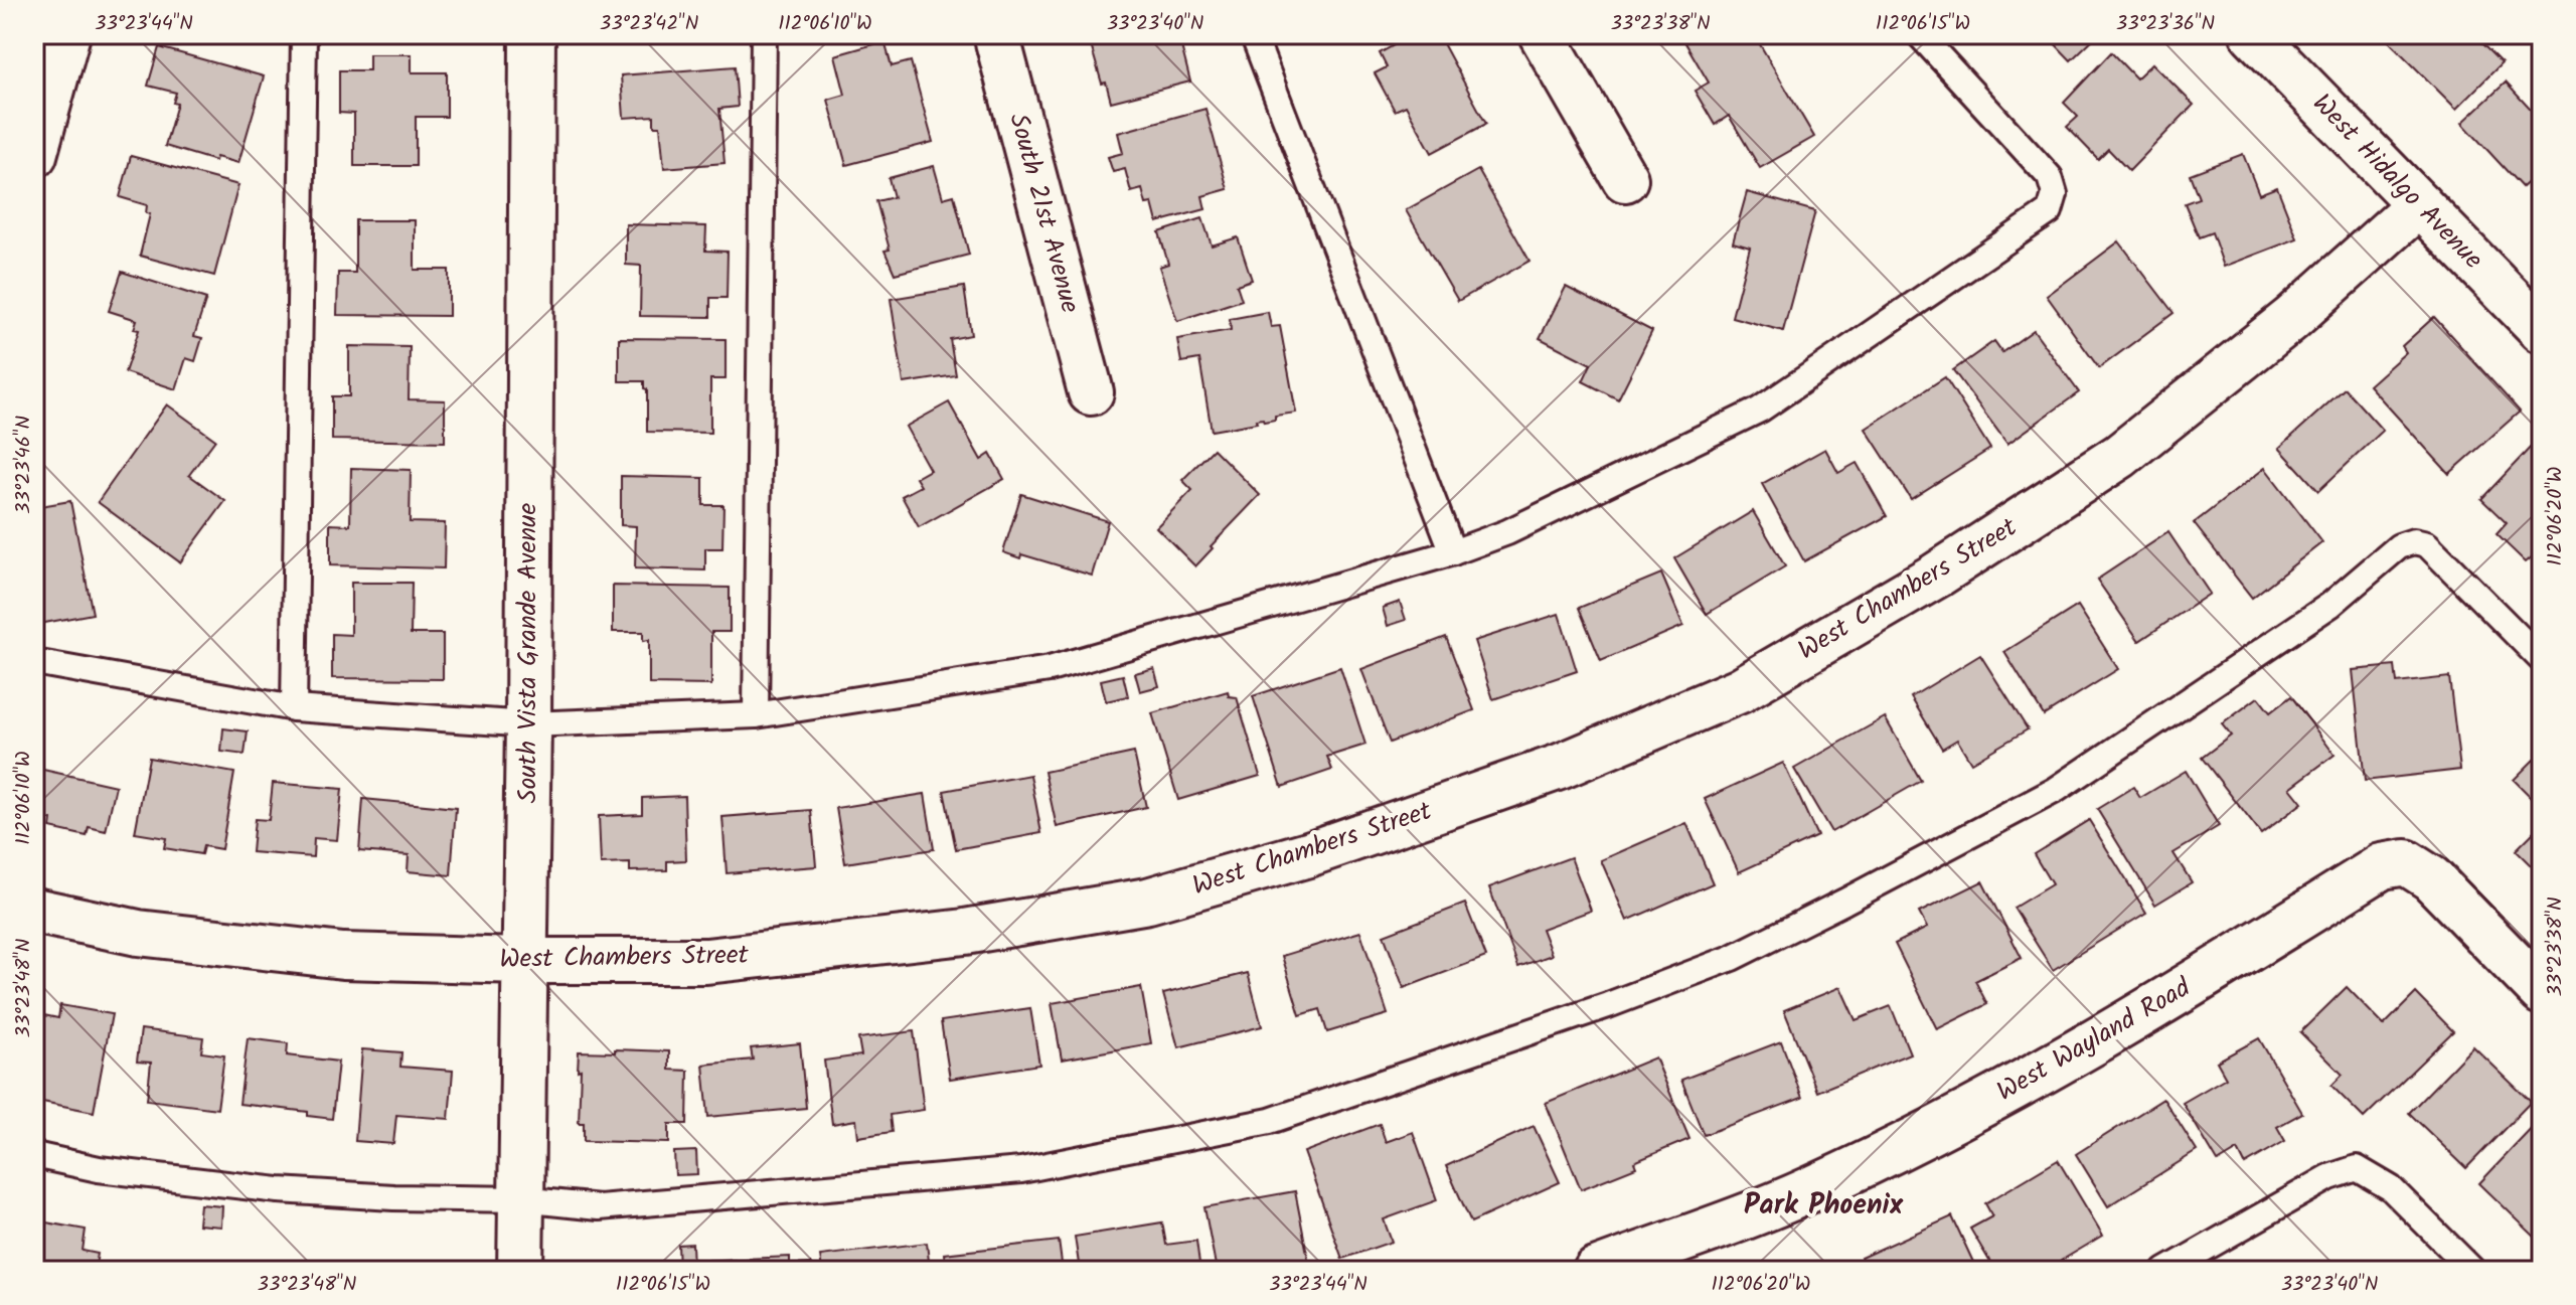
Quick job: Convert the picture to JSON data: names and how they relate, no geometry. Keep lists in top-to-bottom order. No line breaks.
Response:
{"streets":{"street":["West Hidalgo Avenue","South 21st Avenue","West Chambers Street","South Vista Grande Avenue","West Wayland Road"]},"crossings":[["West Hidalgo Avenue","West Chambers Street"],["West Chambers Street","South Vista Grande Avenue"]],"districts":["Park Phoenix"],"coordinates":["33°23'44\"N","33°23'42\"N","112°06'10\"W","33°23'40\"N","33°23'38\"N","112°06'15\"W","33°23'36\"N","33°23'46\"N","112°06'20\"W","33°23'48\"N"]}
